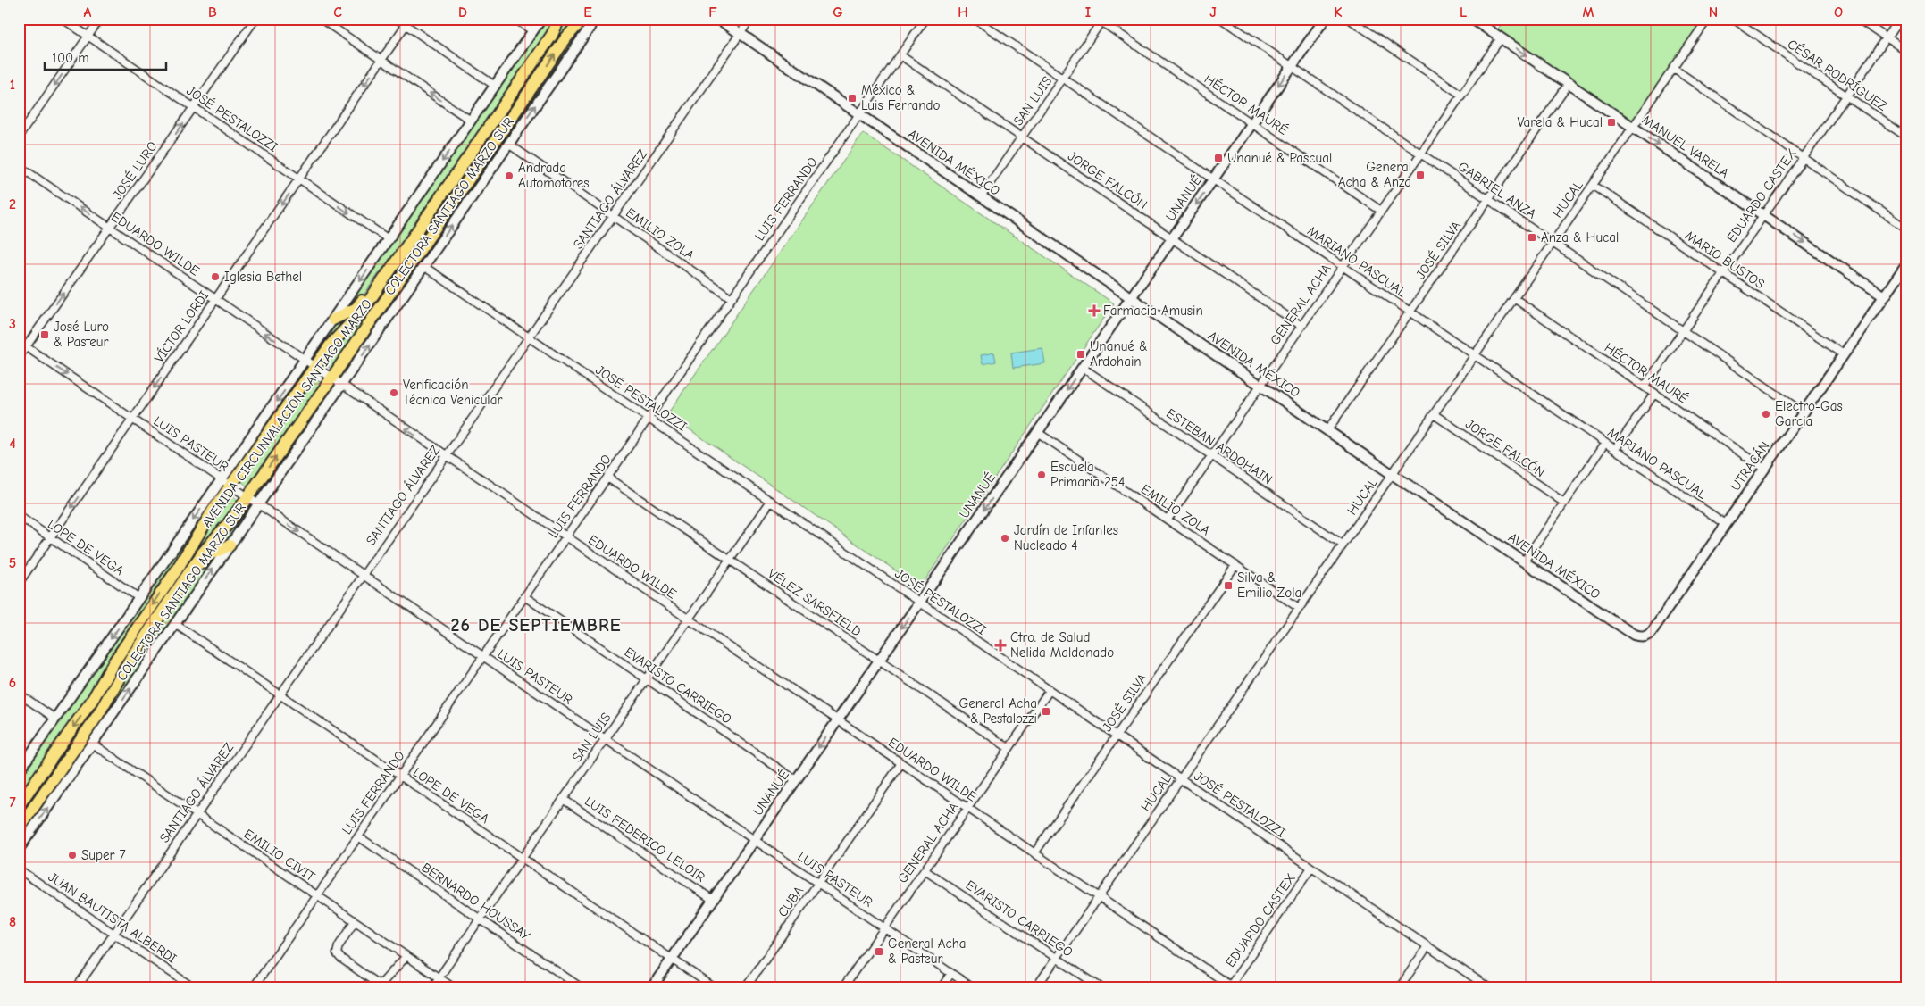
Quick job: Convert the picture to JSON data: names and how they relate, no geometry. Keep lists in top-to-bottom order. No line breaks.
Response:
{"streets":{"main road":["AVENIDA CIRCUNVALACIÓN SANTIAGO MARZO"],"street":["CÉSAR RODRÍGUEZ","SAN LUIS","HÉCTOR MAURÉ","JOSÉ PESTALOZZI","MANUEL VARELA","AVENIDA MÉXICO","JOSÉ LURO","JORGE FALCÓN","GABRIEL ANZA","EDUARDO CASTEX","UNANUÉ","SANTIAGO ÁLVAREZ","LUIS FERRANDO","HUCAL","COLECTORA SANTIAGO MARZO SUR","EMILIO ZOLA","EDUARDO WILDE","JOSÉ SILVA","MARIO BUSTOS","MARIANO PASCUAL","GENERAL ACHA","VÍCTOR LORDI","LUIS PASTEUR","ESTEBAN ARDOHAIN","UTRACÁN","LOPE DE VEGA","VÉLEZ SARSFIELD","EVARISTO CARRIEGO","LUIS FEDERICO LELOIR","EMILIO CIVIT","BERNARDO HOUSSAY","CUBA","JUAN BAUTISTA ALBERDI"]},"crossings":[["CÉSAR RODRÍGUEZ","EDUARDO CASTEX"],["SAN LUIS","HÉCTOR MAURÉ"],["SAN LUIS","JOSÉ PESTALOZZI"],["SAN LUIS","AVENIDA MÉXICO"],["SAN LUIS","JORGE FALCÓN"],["SAN LUIS","EDUARDO WILDE"],["SAN LUIS","MARIANO PASCUAL"],["SAN LUIS","LUIS PASTEUR"],["SAN LUIS","LOPE DE VEGA"],["SAN LUIS","VÉLEZ SARSFIELD"],["SAN LUIS","EVARISTO CARRIEGO"],["SAN LUIS","LUIS FEDERICO LELOIR"],["SAN LUIS","EMILIO CIVIT"],["SAN LUIS","BERNARDO HOUSSAY"],["HÉCTOR MAURÉ","EDUARDO CASTEX"],["HÉCTOR MAURÉ","UNANUÉ"],["HÉCTOR MAURÉ","HUCAL"],["HÉCTOR MAURÉ","GENERAL ACHA"],["HÉCTOR MAURÉ","UTRACÁN"],["JOSÉ PESTALOZZI","JOSÉ LURO"],["JOSÉ PESTALOZZI","EDUARDO CASTEX"],["JOSÉ PESTALOZZI","UNANUÉ"],["JOSÉ PESTALOZZI","SANTIAGO ÁLVAREZ"],["JOSÉ PESTALOZZI","LUIS FERRANDO"],["JOSÉ PESTALOZZI","HUCAL"],["JOSÉ PESTALOZZI","COLECTORA SANTIAGO MARZO SUR"],["JOSÉ PESTALOZZI","JOSÉ SILVA"],["JOSÉ PESTALOZZI","GENERAL ACHA"],["JOSÉ PESTALOZZI","VÍCTOR LORDI"],["MANUEL VARELA","EDUARDO CASTEX"],["MANUEL VARELA","HUCAL"],["MANUEL VARELA","JOSÉ SILVA"],["MANUEL VARELA","GENERAL ACHA"],["MANUEL VARELA","UTRACÁN"],["AVENIDA MÉXICO","UNANUÉ"],["AVENIDA MÉXICO","SANTIAGO ÁLVAREZ"],["AVENIDA MÉXICO","LUIS FERRANDO"],["AVENIDA MÉXICO","HUCAL"],["AVENIDA MÉXICO","JOSÉ SILVA"],["AVENIDA MÉXICO","GENERAL ACHA"],["AVENIDA MÉXICO","UTRACÁN"],["JOSÉ LURO","EDUARDO WILDE"],["JOSÉ LURO","LUIS PASTEUR"],["JORGE FALCÓN","UNANUÉ"],["JORGE FALCÓN","LUIS FERRANDO"],["JORGE FALCÓN","HUCAL"],["JORGE FALCÓN","GENERAL ACHA"],["GABRIEL ANZA","EDUARDO CASTEX"],["GABRIEL ANZA","UNANUÉ"],["GABRIEL ANZA","HUCAL"],["GABRIEL ANZA","JOSÉ SILVA"],["GABRIEL ANZA","GENERAL ACHA"],["GABRIEL ANZA","UTRACÁN"],["EDUARDO CASTEX","EDUARDO WILDE"],["EDUARDO CASTEX","MARIO BUSTOS"],["UNANUÉ","EMILIO ZOLA"],["UNANUÉ","EDUARDO WILDE"],["UNANUÉ","MARIANO PASCUAL"],["UNANUÉ","LUIS PASTEUR"],["UNANUÉ","ESTEBAN ARDOHAIN"],["UNANUÉ","LOPE DE VEGA"],["UNANUÉ","VÉLEZ SARSFIELD"],["UNANUÉ","EVARISTO CARRIEGO"],["UNANUÉ","LUIS FEDERICO LELOIR"],["SANTIAGO ÁLVAREZ","EMILIO ZOLA"],["SANTIAGO ÁLVAREZ","EDUARDO WILDE"],["SANTIAGO ÁLVAREZ","LUIS PASTEUR"],["SANTIAGO ÁLVAREZ","LOPE DE VEGA"],["SANTIAGO ÁLVAREZ","EMILIO CIVIT"],["SANTIAGO ÁLVAREZ","JUAN BAUTISTA ALBERDI"],["LUIS FERRANDO","EMILIO ZOLA"],["LUIS FERRANDO","EDUARDO WILDE"],["LUIS FERRANDO","LUIS PASTEUR"],["LUIS FERRANDO","LOPE DE VEGA"],["LUIS FERRANDO","VÉLEZ SARSFIELD"],["LUIS FERRANDO","EVARISTO CARRIEGO"],["LUIS FERRANDO","EMILIO CIVIT"],["LUIS FERRANDO","BERNARDO HOUSSAY"],["HUCAL","EMILIO ZOLA"],["HUCAL","EDUARDO WILDE"],["HUCAL","MARIO BUSTOS"],["HUCAL","MARIANO PASCUAL"],["HUCAL","ESTEBAN ARDOHAIN"],["HUCAL","EVARISTO CARRIEGO"],["COLECTORA SANTIAGO MARZO SUR","EMILIO ZOLA"],["COLECTORA SANTIAGO MARZO SUR","EDUARDO WILDE"],["COLECTORA SANTIAGO MARZO SUR","LUIS PASTEUR"],["COLECTORA SANTIAGO MARZO SUR","LOPE DE VEGA"],["COLECTORA SANTIAGO MARZO SUR","EMILIO CIVIT"],["EMILIO ZOLA","JOSÉ SILVA"],["EMILIO ZOLA","GENERAL ACHA"],["EDUARDO WILDE","JOSÉ SILVA"],["EDUARDO WILDE","GENERAL ACHA"],["EDUARDO WILDE","VÍCTOR LORDI"],["EDUARDO WILDE","AVENIDA CIRCUNVALACIÓN SANTIAGO MARZO"],["EDUARDO WILDE","CUBA"],["JOSÉ SILVA","MARIANO PASCUAL"],["MARIO BUSTOS","UTRACÁN"],["MARIANO PASCUAL","GENERAL ACHA"],["MARIANO PASCUAL","UTRACÁN"],["GENERAL ACHA","LUIS PASTEUR"],["GENERAL ACHA","ESTEBAN ARDOHAIN"],["GENERAL ACHA","VÉLEZ SARSFIELD"],["GENERAL ACHA","EVARISTO CARRIEGO"],["VÍCTOR LORDI","LUIS PASTEUR"],["VÍCTOR LORDI","LOPE DE VEGA"],["AVENIDA CIRCUNVALACIÓN SANTIAGO MARZO","LUIS PASTEUR"],["LUIS PASTEUR","CUBA"]],"one_way":["JOSÉ LURO","UNANUÉ","VÍCTOR LORDI"],"districts":["26 DE SEPTIEMBRE"],"places":{"transit":["México & Luis Ferrando","Varela & Hucal","Unanué & Pascual","General Acha & Anza","Anza & Hucal","José Luro & Pasteur","Unanué & Ardohain","Silva & Emilio Zola","General Acha & Pestalozzi","General Acha & Pasteur"],"other":["Andrada Automotores","Iglesia Bethel","Verificación Técnica Vehicular","Electro-Gas Garcia","Escuela Primaria 254","Jardín de Infantes Nucleado 4","Super 7"],"health":["Farmacia Amusin","Ctro. de Salud Nelida Maldonado"]},"scale_bar":"100 m","grid":{"columns":["A","B","C","D","E","F","G","H","I","J","K","L","M","N","O"],"rows":["1","2","3","4","5","6","7","8"]}}
